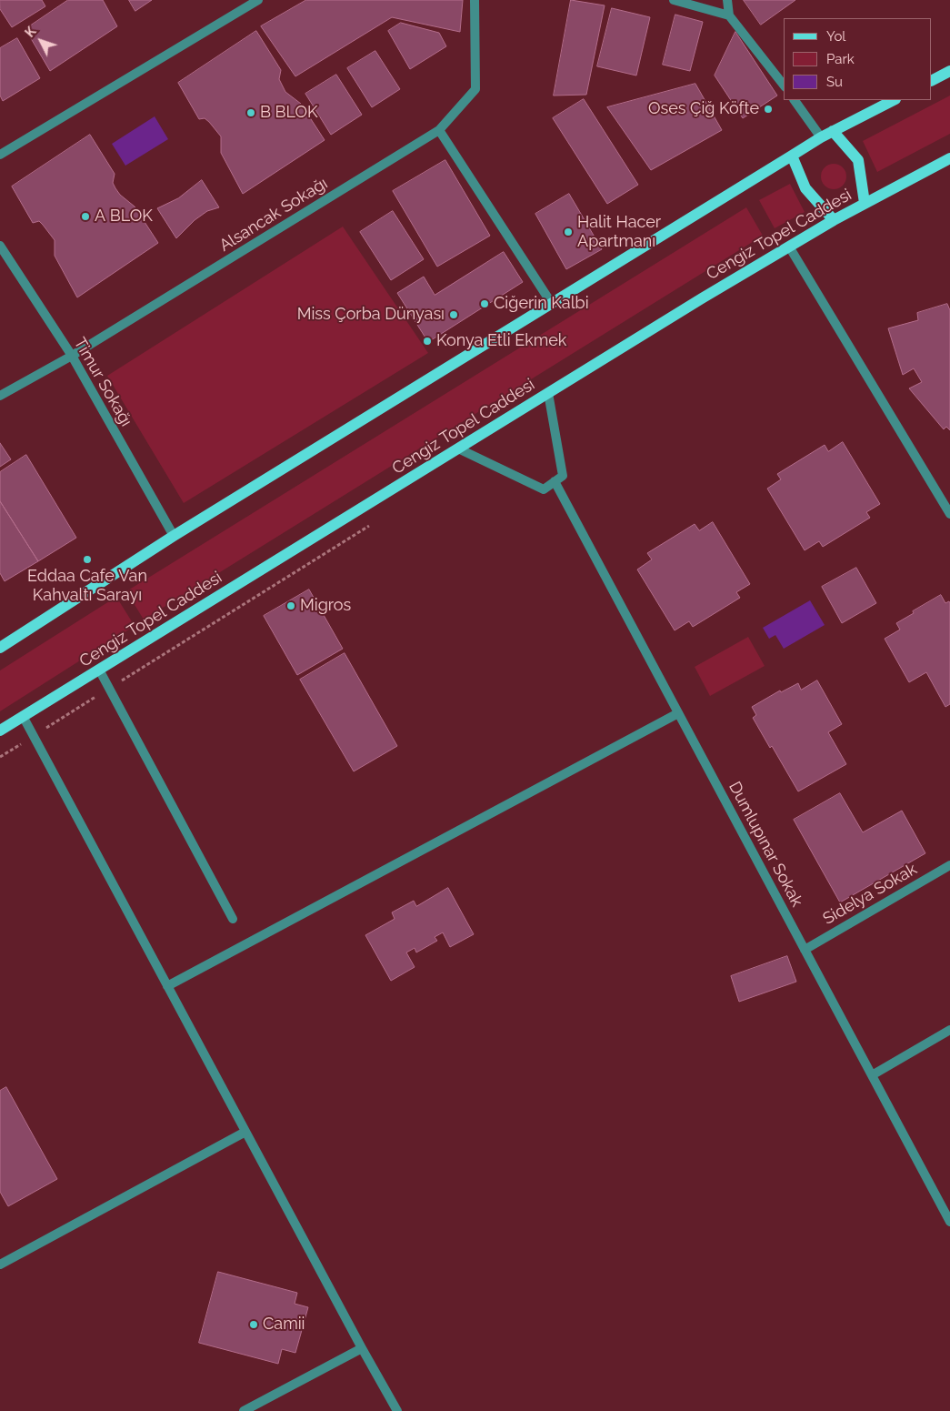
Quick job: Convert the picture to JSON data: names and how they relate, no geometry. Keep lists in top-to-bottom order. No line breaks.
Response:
{"streets":{"main road":["Cengiz Topel Caddesi"],"street":["Alsancak Sokağı","Timur Sokağı","Dumlupınar Sokak","Sidelya Sokak"]},"crossings":[["Alsancak Sokağı","Timur Sokağı"],["Dumlupınar Sokak","Sidelya Sokak"]],"places":["Oses Çiğ Köfte","B BLOK","A BLOK","Halit Hacer Apartmanı","Ciğerin Kalbi","Miss Çorba Dünyası","Konya Etli Ekmek","Eddaa Cafe Van Kahvaltı Sarayı","Migros","Camii"],"legend":["Yol","Park","Su"],"north":"top left"}
